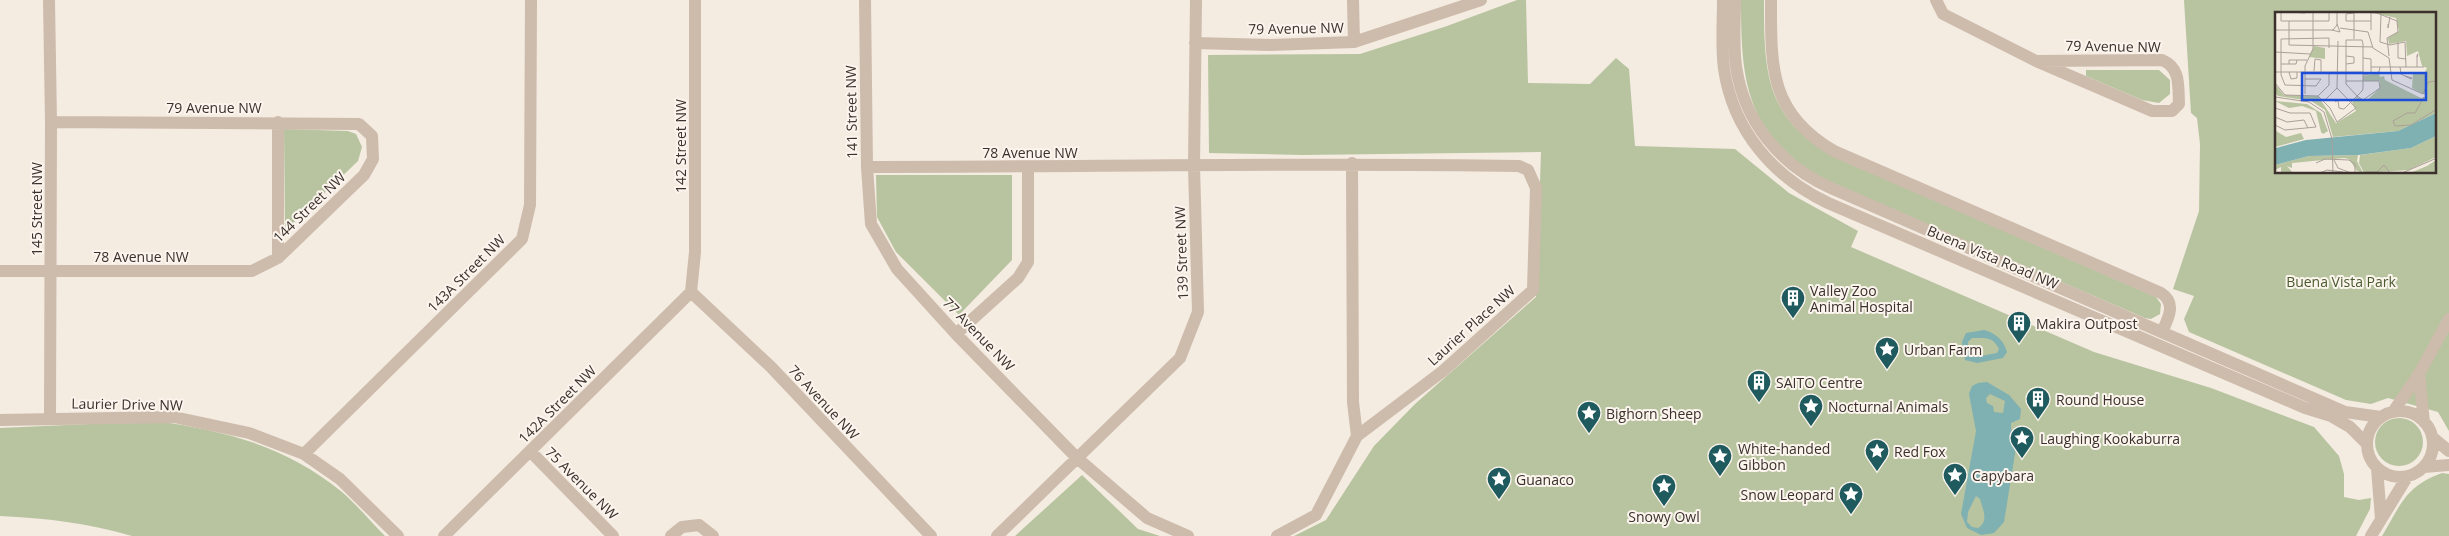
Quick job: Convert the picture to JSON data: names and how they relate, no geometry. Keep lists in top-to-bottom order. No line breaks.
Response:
{"streets":{"street":["79 Avenue NW","141 Street NW","142 Street NW","78 Avenue NW","144 Street NW","145 Street NW","139 Street NW","Buena Vista Road NW","143A Street NW","Laurier Place NW","77 Avenue NW","76 Avenue NW","Laurier Drive NW","142A Street NW","75 Avenue NW"]},"crossings":[["79 Avenue NW","144 Street NW"],["79 Avenue NW","145 Street NW"],["79 Avenue NW","139 Street NW"],["141 Street NW","78 Avenue NW"],["141 Street NW","77 Avenue NW"],["142 Street NW","76 Avenue NW"],["142 Street NW","142A Street NW"],["78 Avenue NW","144 Street NW"],["78 Avenue NW","145 Street NW"],["78 Avenue NW","139 Street NW"],["78 Avenue NW","Laurier Place NW"],["145 Street NW","Laurier Drive NW"],["139 Street NW","Laurier Place NW"],["139 Street NW","77 Avenue NW"],["143A Street NW","Laurier Drive NW"],["76 Avenue NW","142A Street NW"],["142A Street NW","75 Avenue NW"]],"parks":["Buena Vista Park"],"places":{"building":["Valley Zoo Animal Hospital","Makira Outpost","SAITO Centre","Round House"],"place":["Urban Farm","Nocturnal Animals","Bighorn Sheep","Laughing Kookaburra","Red Fox","White-handed Gibbon","Capybara","Guanaco","Snowy Owl","Snow Leopard"]}}
